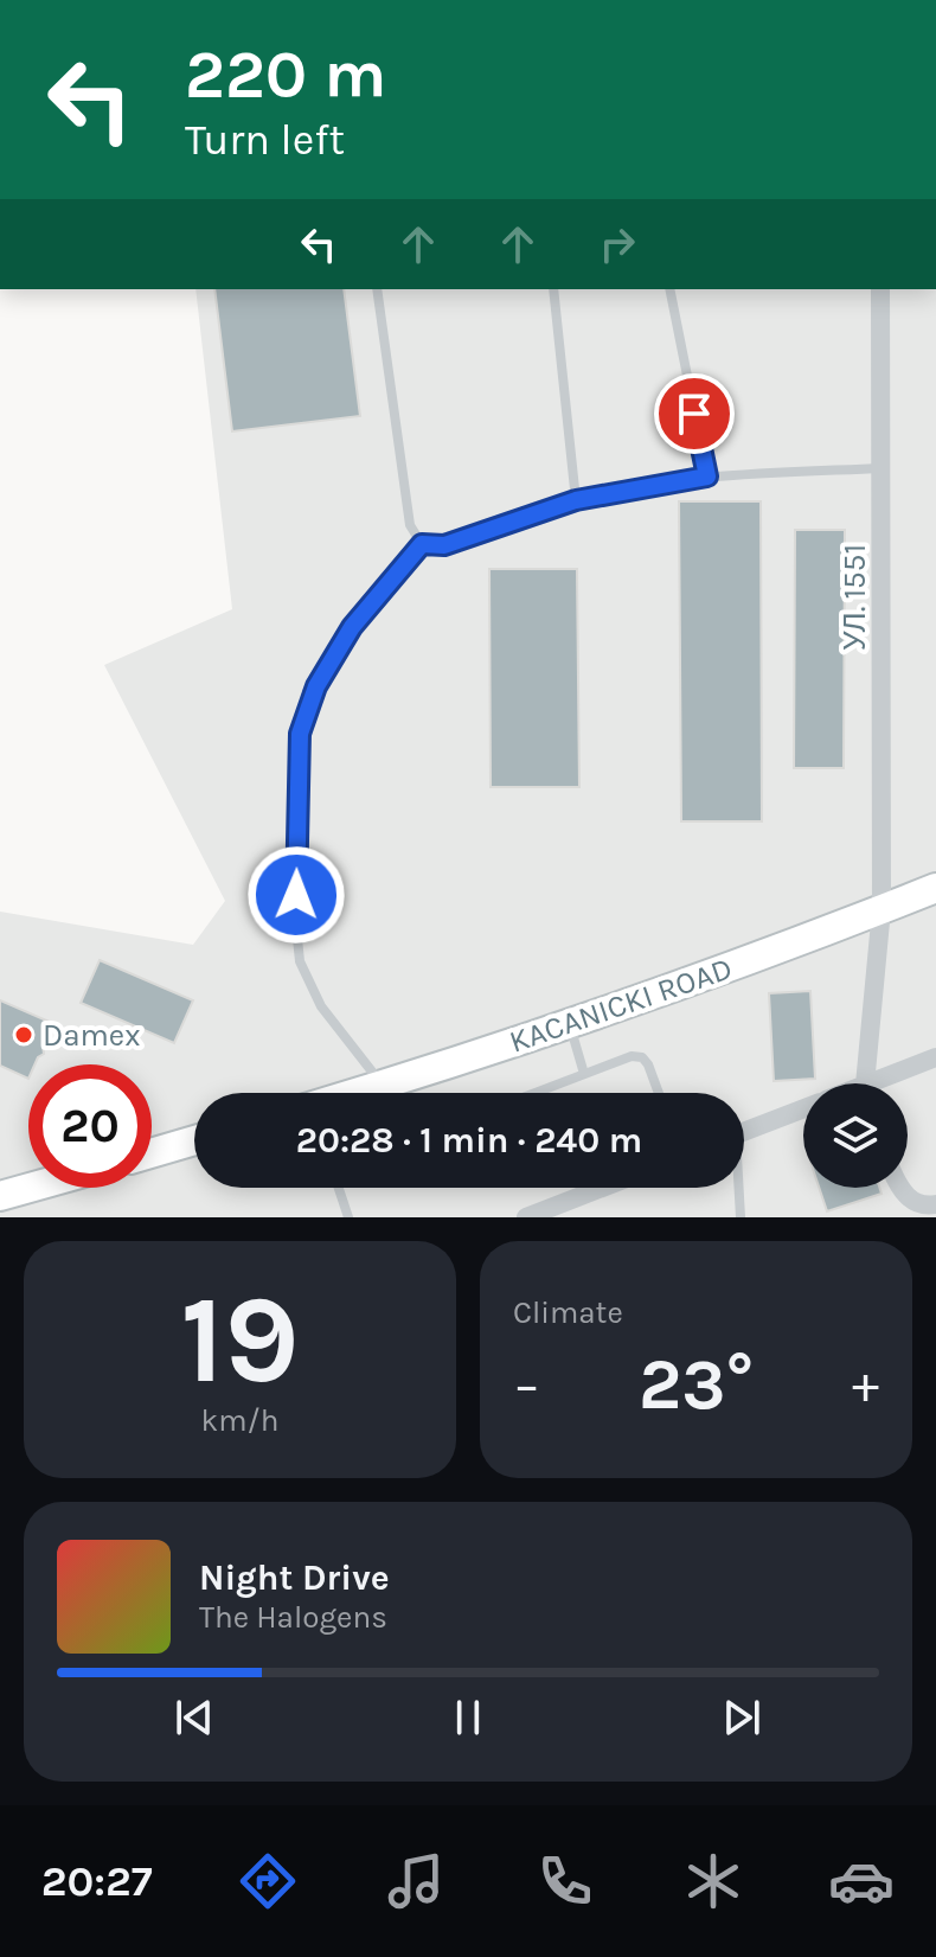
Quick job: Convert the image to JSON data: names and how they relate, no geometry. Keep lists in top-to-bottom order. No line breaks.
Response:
{"streets":{"street":["УЛ. 1551","KACANICKI ROAD"]},"crossings":[["УЛ. 1551","KACANICKI ROAD"]],"places":["Damex"],"page":{"turn":["220 m","Turn left"],"limit":"20","trip":"20:28 · 1 min · 240 m","tile":[["19","km/h"],"Climate"],"heat":["−","23°","+"],"song":["Night Drive","The Halogens"],"tabs":"20:27"}}
